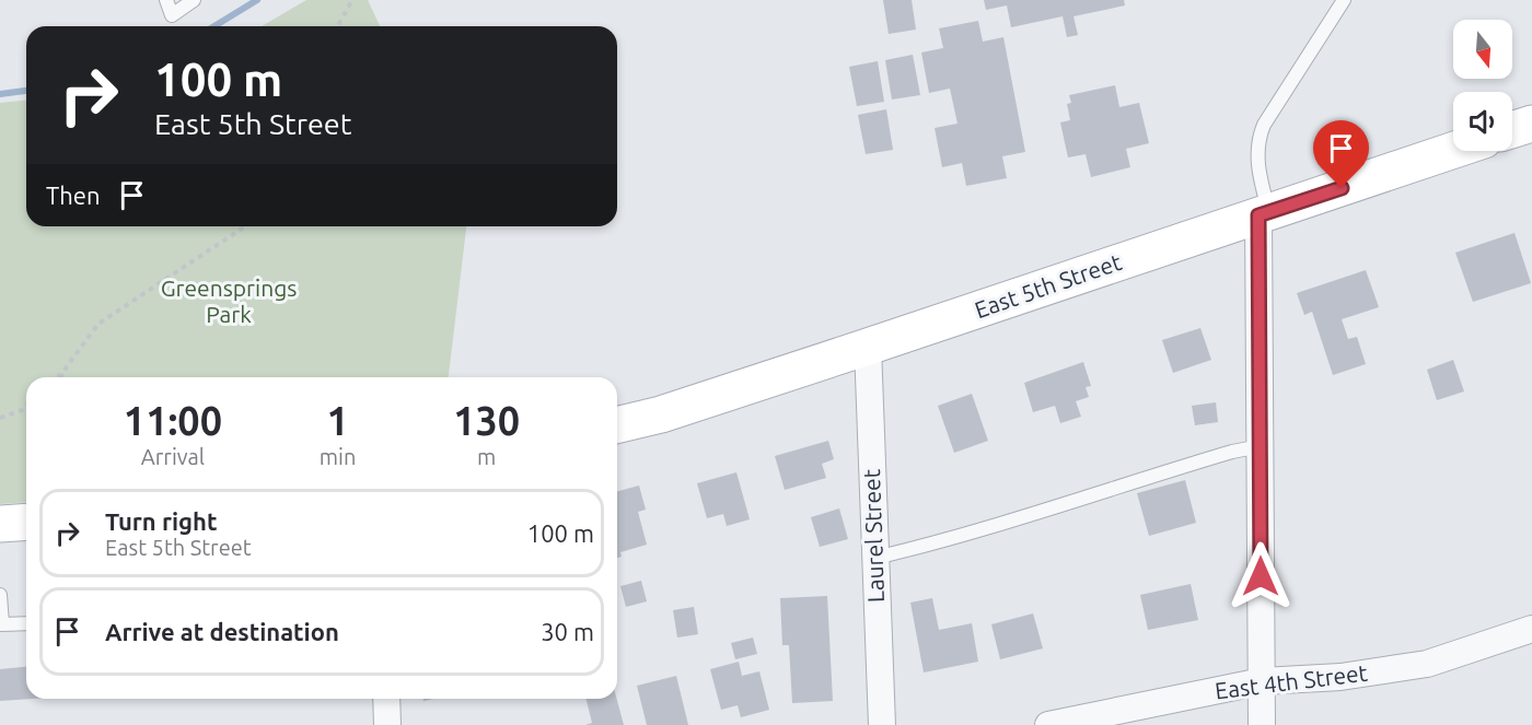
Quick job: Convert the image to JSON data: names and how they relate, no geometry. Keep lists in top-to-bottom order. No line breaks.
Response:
{"streets":{"main road":["East 5th Street"],"street":["Laurel Street","East 4th Street"]},"crossings":[["East 5th Street","Laurel Street"]],"parks":["Greensprings Park"],"north":"bottom","page":{"turn":["100 m","East 5th Street"],"then":"Then","eta":["11:00","Arrival","1","min","130","m"],"list":[{"name":"Turn right","note":"East 5th Street","value":"100 m"},{"name":"Arrive at destination","value":"30 m"}]}}
